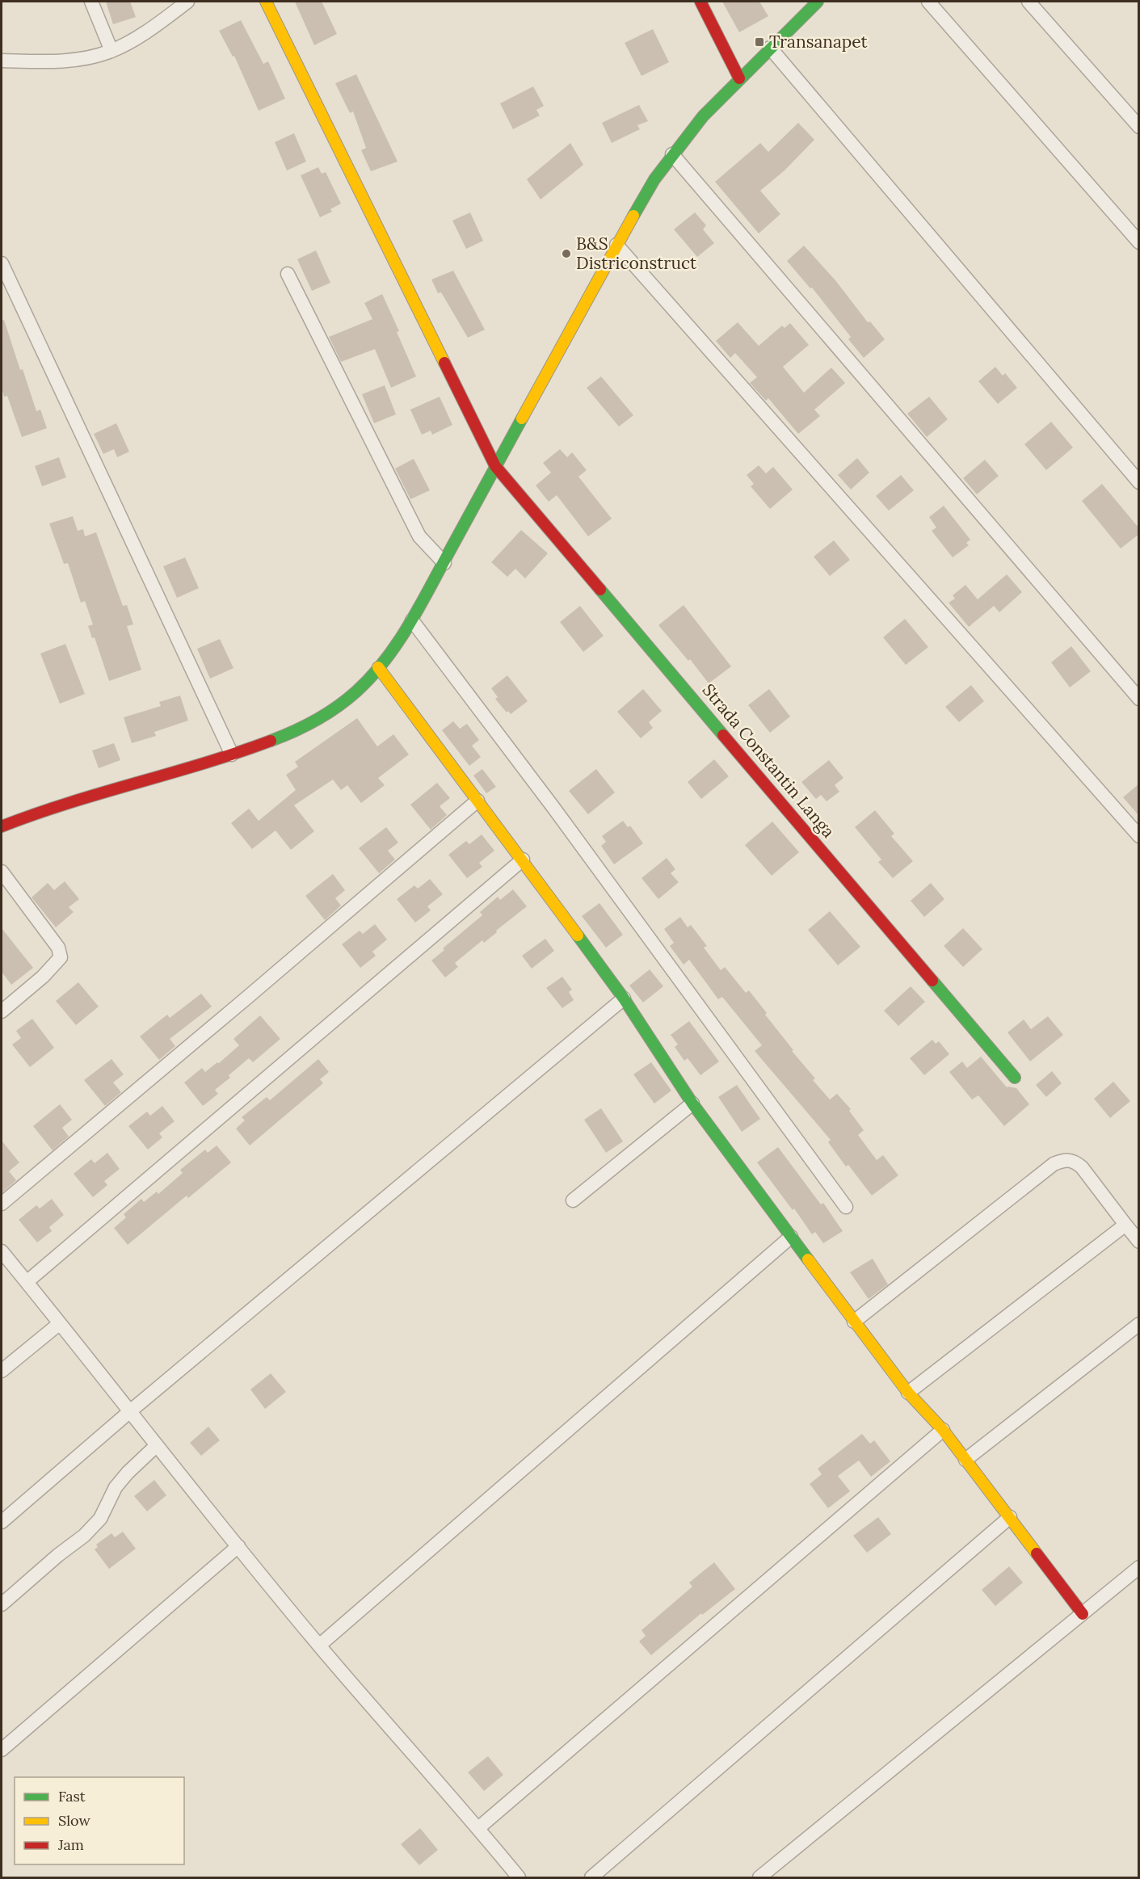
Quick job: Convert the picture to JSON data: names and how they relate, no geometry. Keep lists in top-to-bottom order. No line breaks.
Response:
{"streets":{"street":["Strada Constantin Langa"]},"places":{"transit":["Transanapet"],"other":["B&S Districonstruct"]},"legend":["Fast","Slow","Jam"]}
